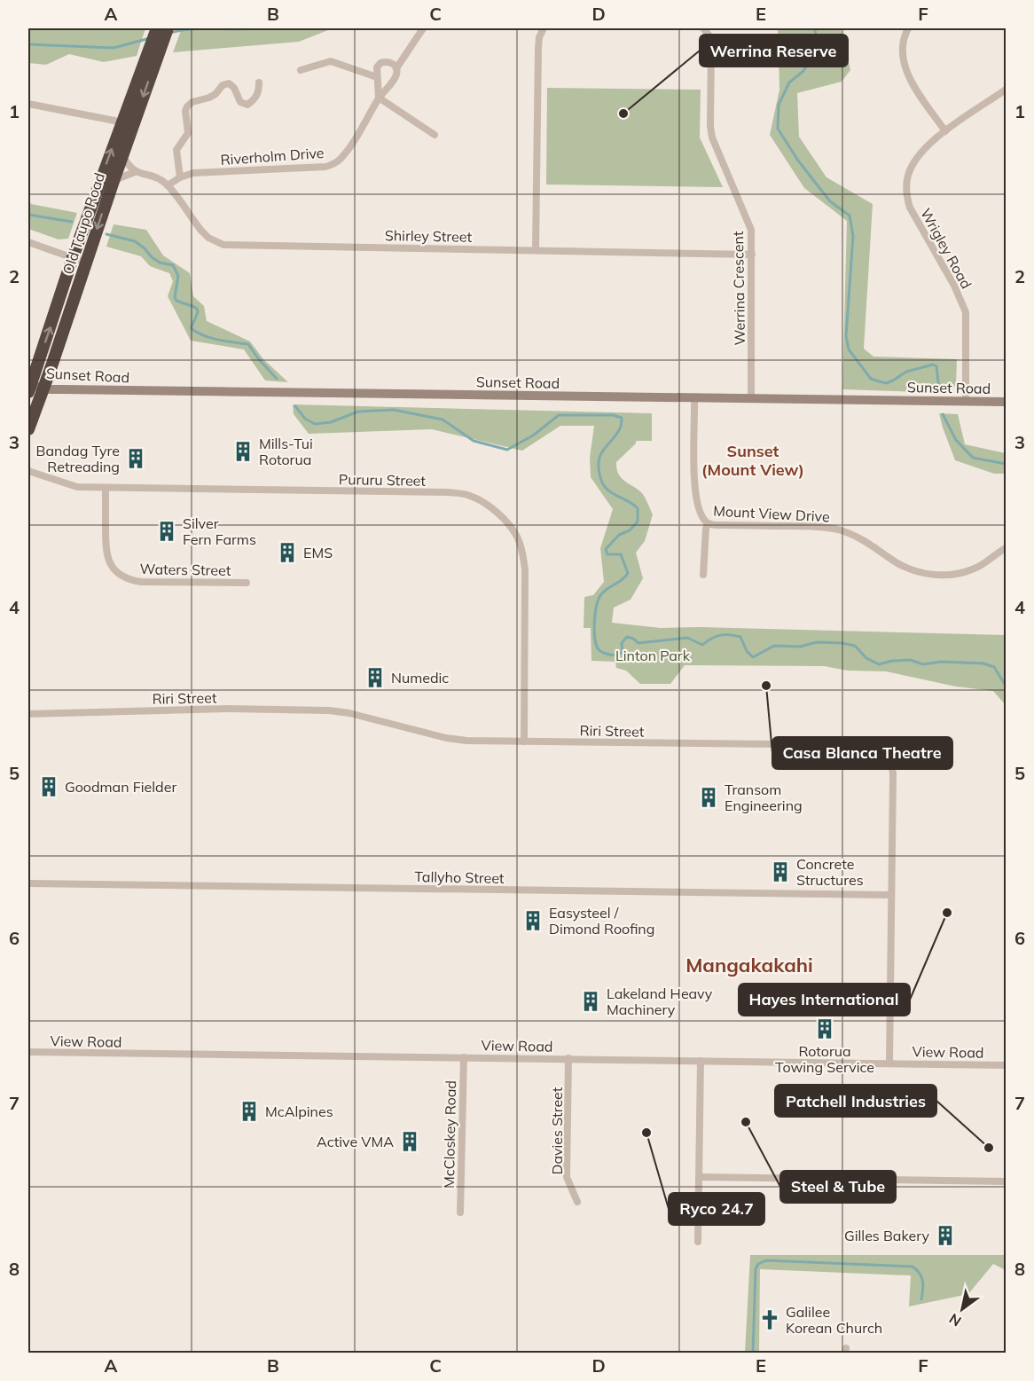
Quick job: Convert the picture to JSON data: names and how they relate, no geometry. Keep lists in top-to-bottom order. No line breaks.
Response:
{"streets":{"highway":["Old Taupo Road"],"main road":["Sunset Road"],"street":["Riverholm Drive","Shirley Street","Wrigley Road","Werrina Crescent","Pururu Street","Mount View Drive","Waters Street","Riri Street","Tallyho Street","View Road","Davies Street","McCloskey Road"]},"crossings":[["Riverholm Drive","Shirley Street"],["Old Taupo Road","Sunset Road"],["Shirley Street","Werrina Crescent"],["Wrigley Road","Sunset Road"],["Werrina Crescent","Sunset Road"],["Sunset Road","Mount View Drive"],["Pururu Street","Waters Street"],["Pururu Street","Riri Street"],["Riri Street","Tallyho Street"],["Riri Street","View Road"],["View Road","Davies Street"],["View Road","McCloskey Road"]],"districts":["Sunset (Mount View)","Mangakakahi"],"parks":["Linton Park"],"places":{"other":["Werrina Reserve","Casa Blanca Theatre","Hayes International","Steel & Tube","Ryco 24.7","Patchell Industries"],"building":["Mills-Tui Rotorua","Bandag Tyre Retreading","Silver Fern Farms","EMS","Numedic","Goodman Fielder","Transom Engineering","Concrete Structures","Easysteel / Dimond Roofing","Lakeland Heavy Machinery","Rotorua Towing Service","McAlpines","Active VMA","Gilles Bakery"],"church":["Galilee Korean Church"]},"north":"bottom left","grid":{"columns":["A","B","C","D","E","F"],"rows":["1","2","3","4","5","6","7","8"]}}
